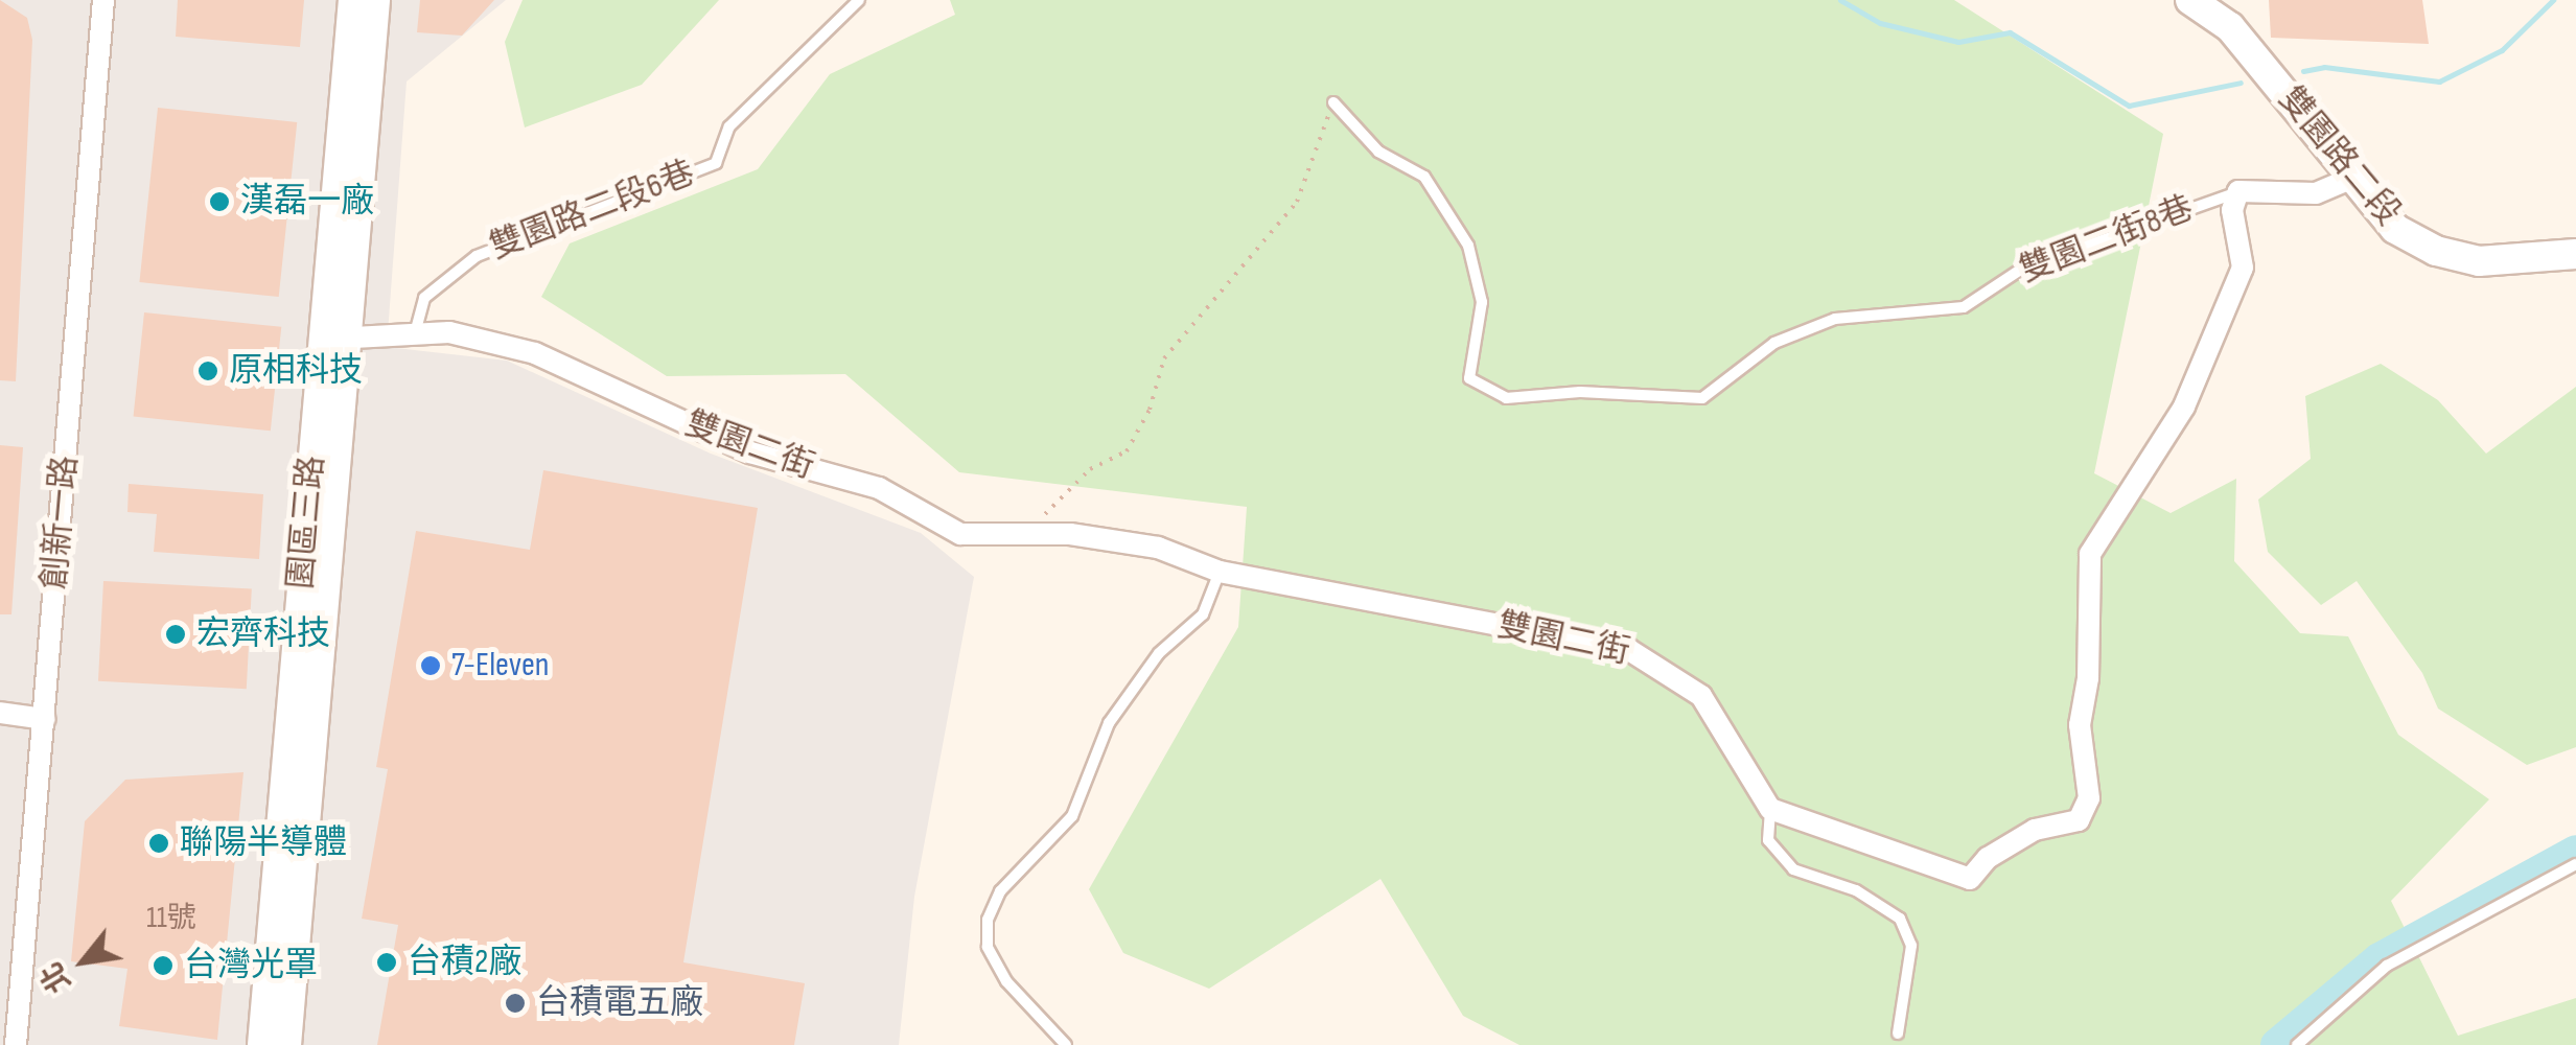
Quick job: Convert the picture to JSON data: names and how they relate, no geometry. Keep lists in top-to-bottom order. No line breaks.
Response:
{"streets":{"street":["雙園路二段","雙園二街","創新一路","園區三路"],"lane":["雙園路二段6巷","雙園二街8巷"]},"crossings":[["雙園路二段6巷","雙園二街"],["雙園二街","園區三路"]],"places":["漢磊一廠","原相科技","宏齊科技","7-Eleven","聯陽半導體","台積2廠","台灣光罩","台積電五廠"],"house_numbers":["11號"],"north":"bottom left"}
